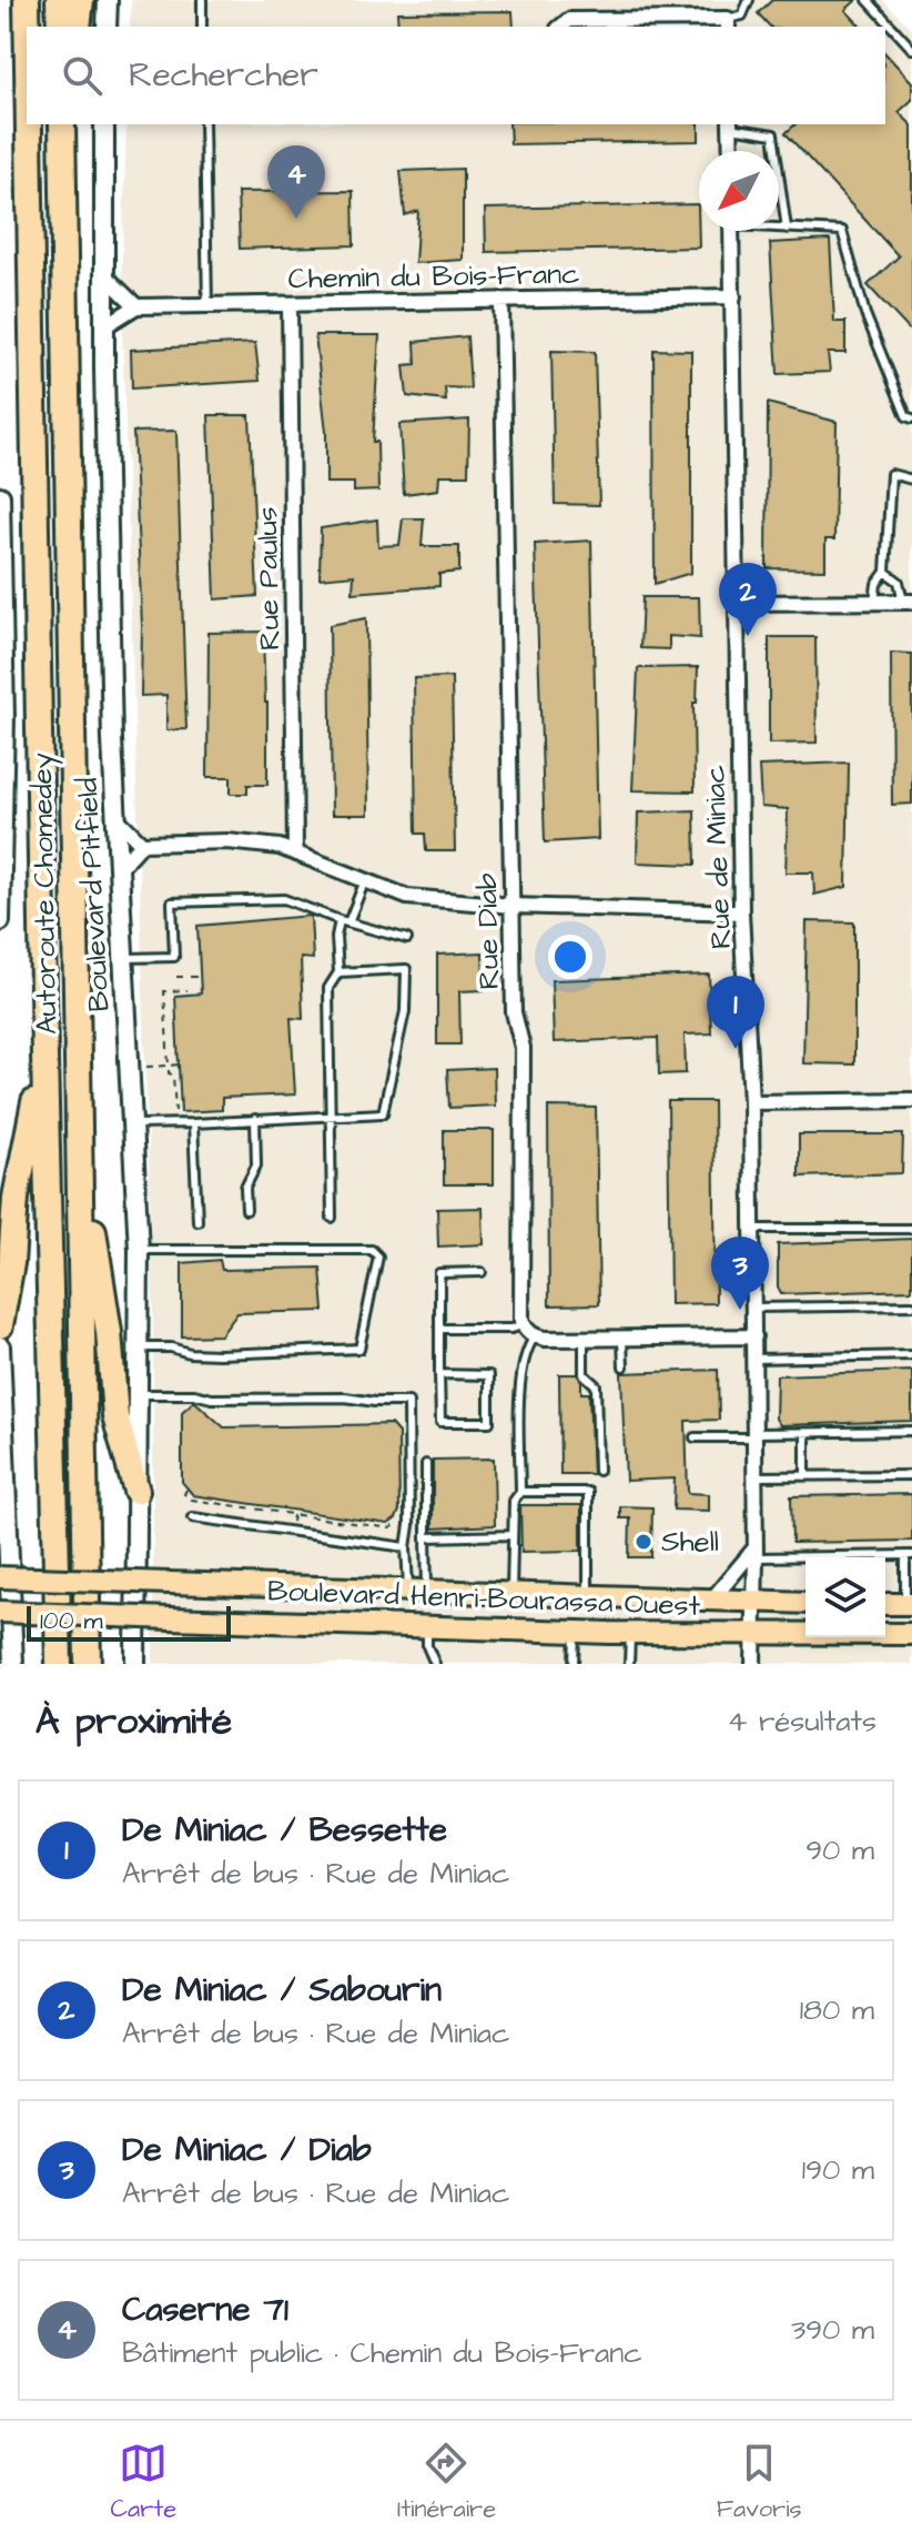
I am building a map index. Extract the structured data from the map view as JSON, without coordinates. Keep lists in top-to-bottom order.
{
  "streets": {
    "highway": ["Autoroute Chomedey"],
    "main road": ["Boulevard Pitfield", "Boulevard Henri-Bourassa Ouest"],
    "street": [
      "Chemin du Bois-Franc",
      "Rue Paulus",
      "Rue de Miniac",
      "Rue Diab"
    ]
  },
  "crossings": [
    ["Chemin du Bois-Franc", "Rue Paulus"],
    ["Chemin du Bois-Franc", "Rue de Miniac"],
    ["Chemin du Bois-Franc", "Rue Diab"],
    ["Rue de Miniac", "Boulevard Henri-Bourassa Ouest"]
  ],
  "places": ["Shell"],
  "scale_bar": "100 m",
  "north": "bottom left",
  "page": {
    "search": "Rechercher",
    "pins": [
      "4",
      "2",
      "1",
      "3"
    ],
    "scale": "100 m",
    "heading": ["À proximité", "4 résultats"],
    "list": [
      {
        "mark": "1",
        "name": "De Miniac / Bessette",
        "note": "Arrêt de bus · Rue de Miniac",
        "value": "90 m"
      },
      {
        "mark": "2",
        "name": "De Miniac / Sabourin",
        "note": "Arrêt de bus · Rue de Miniac",
        "value": "180 m"
      },
      {
        "mark": "3",
        "name": "De Miniac / Diab",
        "note": "Arrêt de bus · Rue de Miniac",
        "value": "190 m"
      },
      {
        "mark": "4",
        "name": "Caserne 71",
        "note": "Bâtiment public · Chemin du Bois-Franc",
        "value": "390 m"
      }
    ],
    "nav": ["Carte", "Itinéraire", "Favoris"]
  }
}
